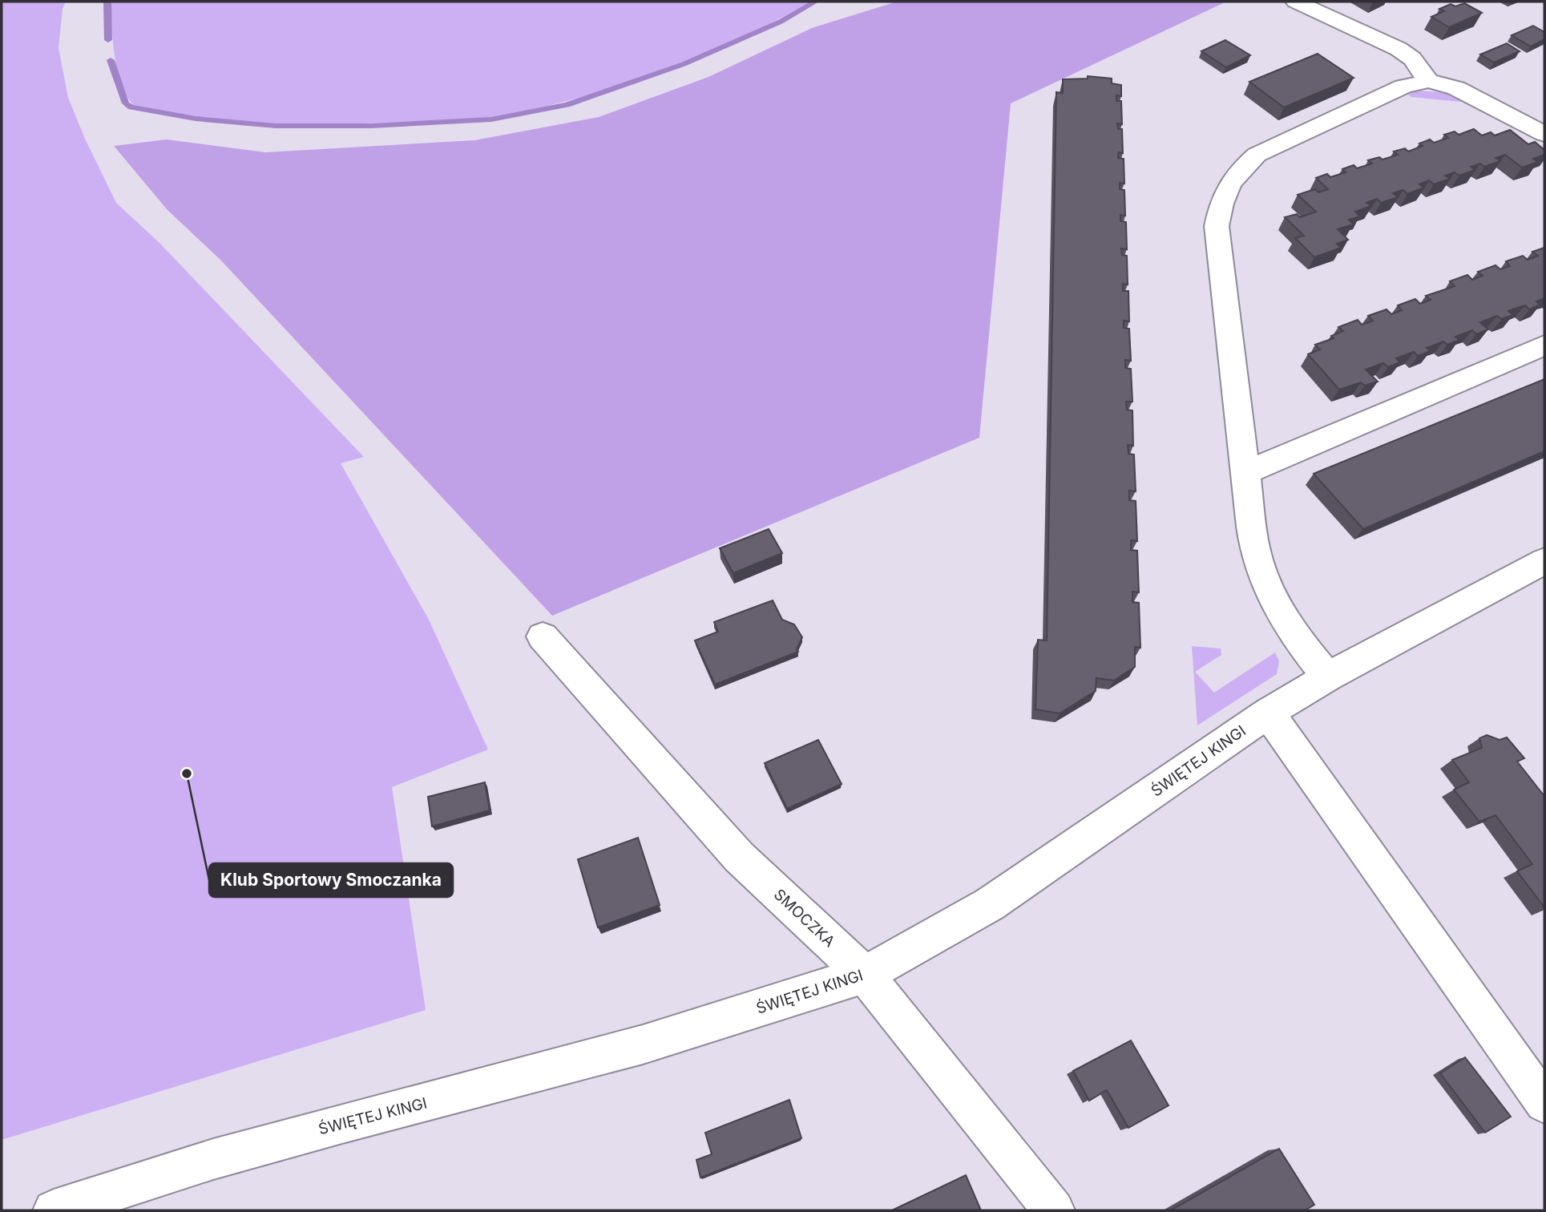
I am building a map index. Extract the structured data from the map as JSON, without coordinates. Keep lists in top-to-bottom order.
{
  "streets": {
    "street": ["ŚWIĘTEJ KINGI", "SMOCZKA"]
  },
  "crossings": [
    ["ŚWIĘTEJ KINGI", "SMOCZKA"]
  ],
  "places": ["Klub Sportowy Smoczanka"]
}
